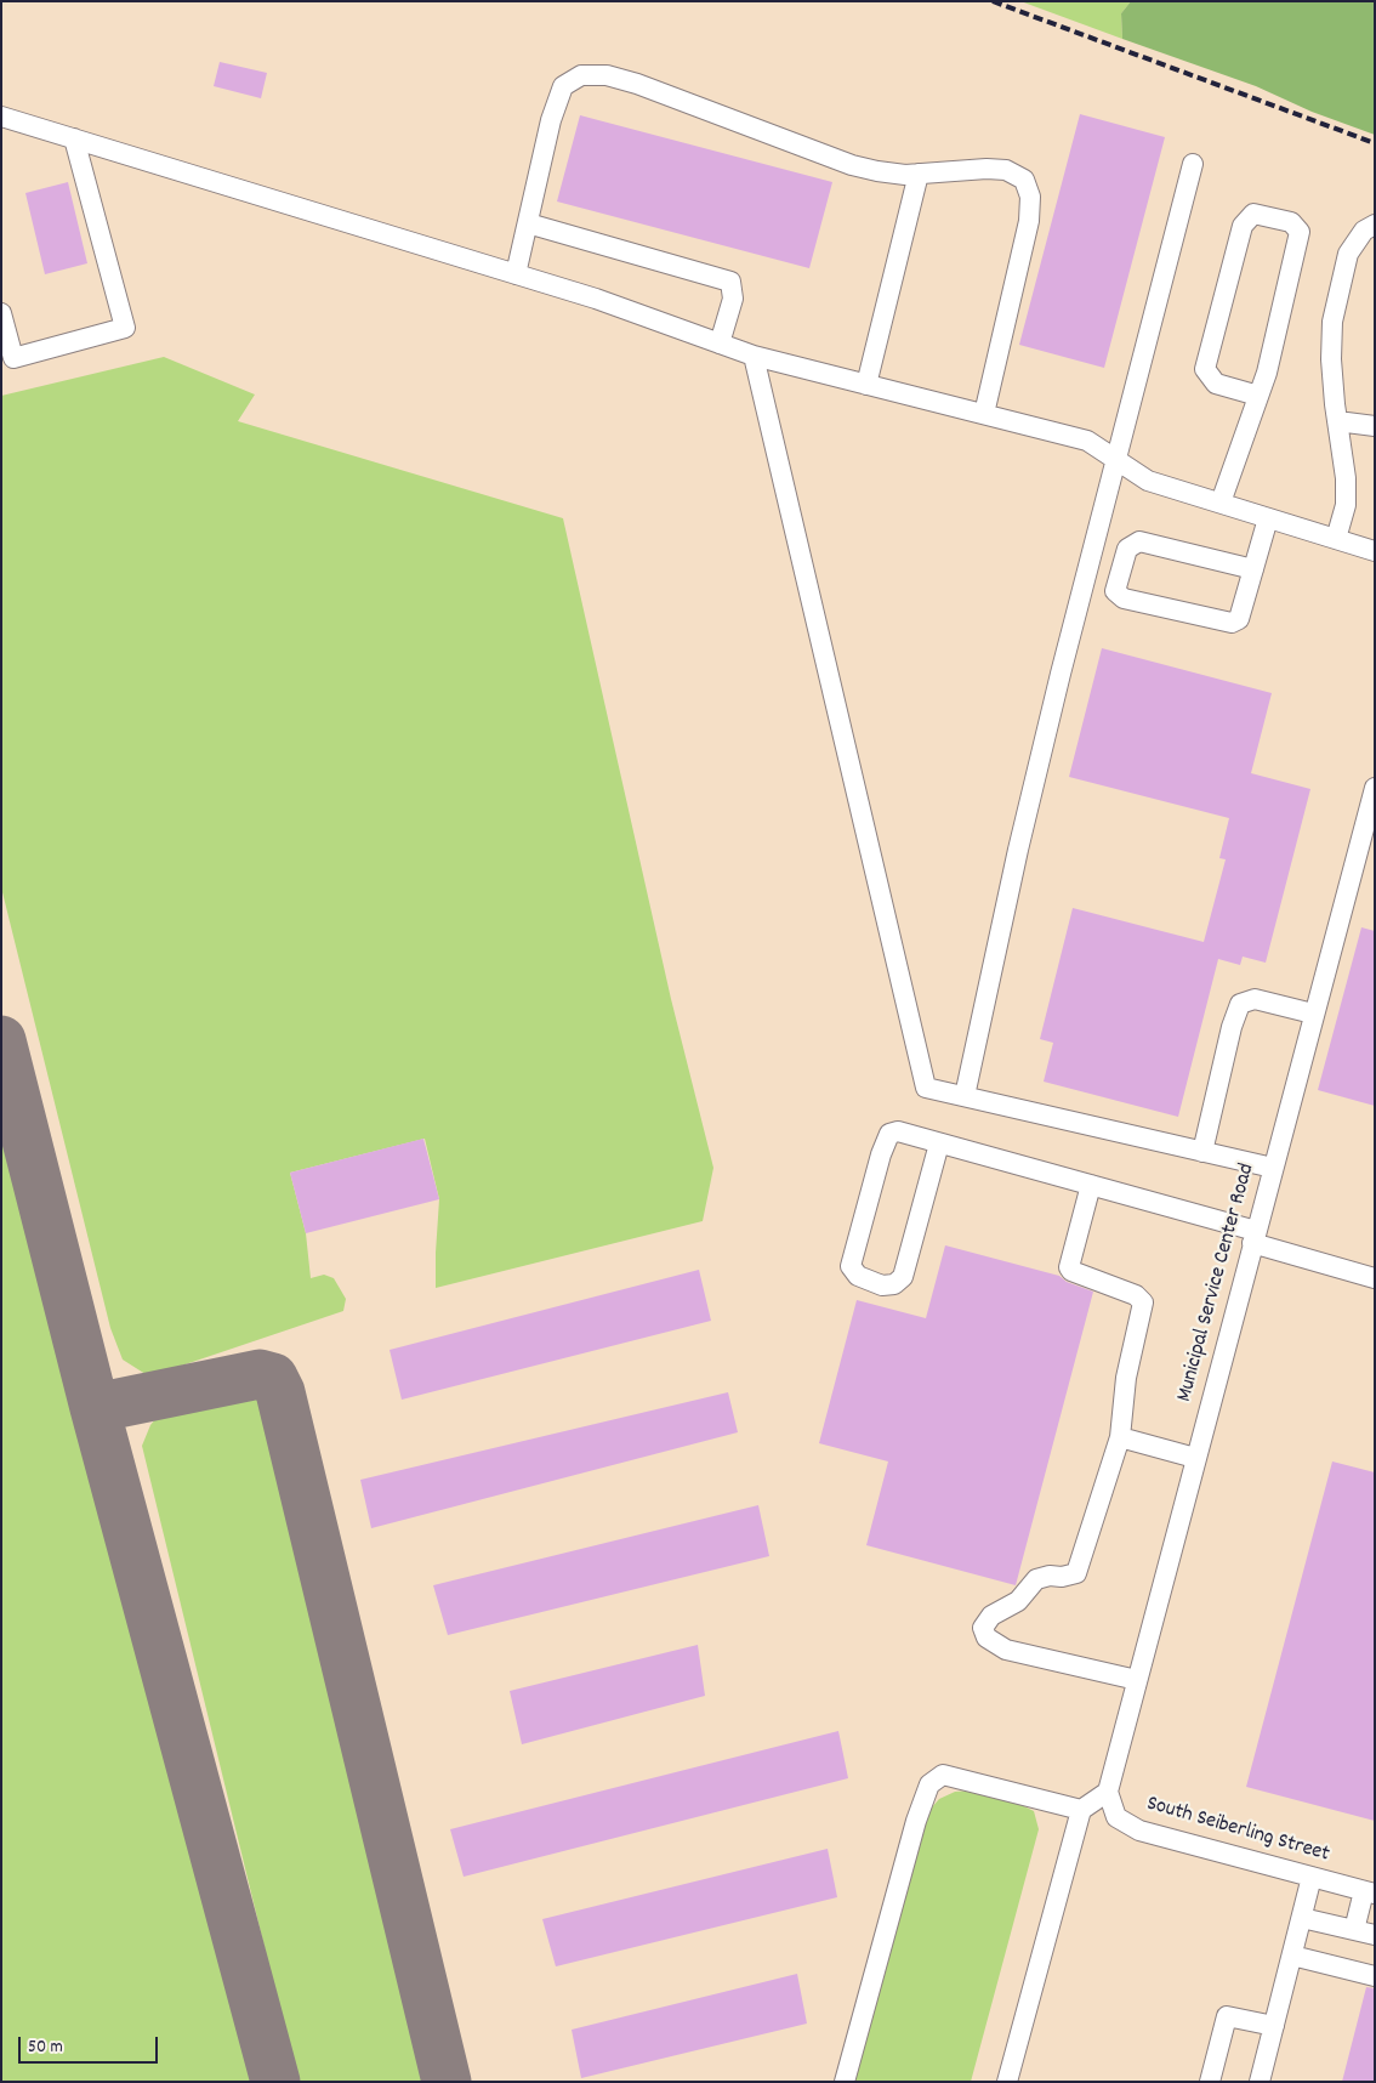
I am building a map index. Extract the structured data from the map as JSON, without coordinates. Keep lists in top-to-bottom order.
{
  "streets": {
    "street": ["Municipal Service Center Road", "South Seiberling Street"]
  },
  "crossings": [
    ["Municipal Service Center Road", "South Seiberling Street"]
  ],
  "scale_bar": "50 m"
}
